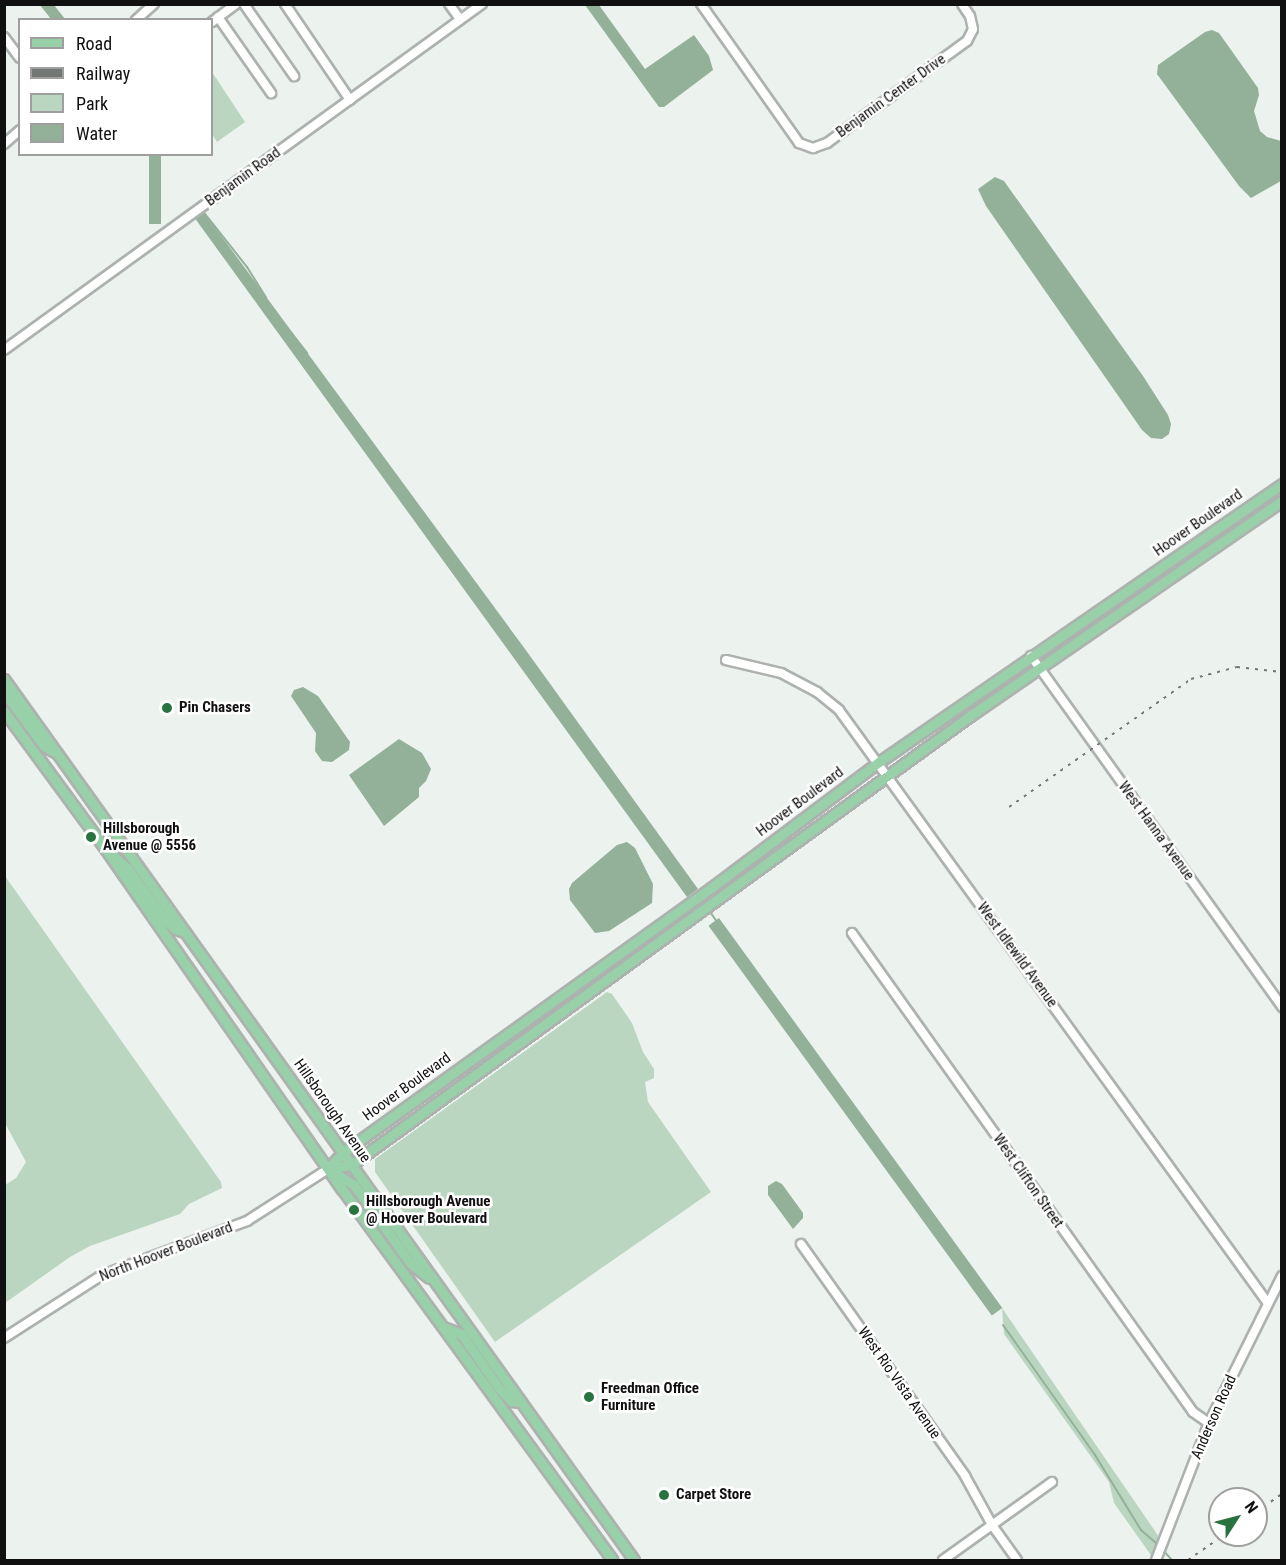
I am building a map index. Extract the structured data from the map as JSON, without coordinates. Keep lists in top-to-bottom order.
{
  "streets": {
    "main road": ["Hoover Boulevard", "Hillsborough Avenue"],
    "street": [
      "Benjamin Center Drive",
      "Benjamin Road",
      "West Hanna Avenue",
      "West Idlewild Avenue",
      "West Clifton Street",
      "North Hoover Boulevard",
      "West Rio Vista Avenue",
      "Anderson Road"
    ]
  },
  "crossings": [
    ["Hoover Boulevard", "West Hanna Avenue"],
    ["Hoover Boulevard", "West Idlewild Avenue"],
    ["Hoover Boulevard", "Hillsborough Avenue"],
    ["Hoover Boulevard", "North Hoover Boulevard"],
    ["West Idlewild Avenue", "Anderson Road"],
    ["West Clifton Street", "Anderson Road"]
  ],
  "places": [
    "Pin Chasers",
    "Hillsborough Avenue @ 5556",
    "Hillsborough Avenue @ Hoover Boulevard",
    "Freedman Office Furniture",
    "Carpet Store"
  ],
  "legend": [
    "Road",
    "Railway",
    "Park",
    "Water"
  ],
  "north": "top right"
}
